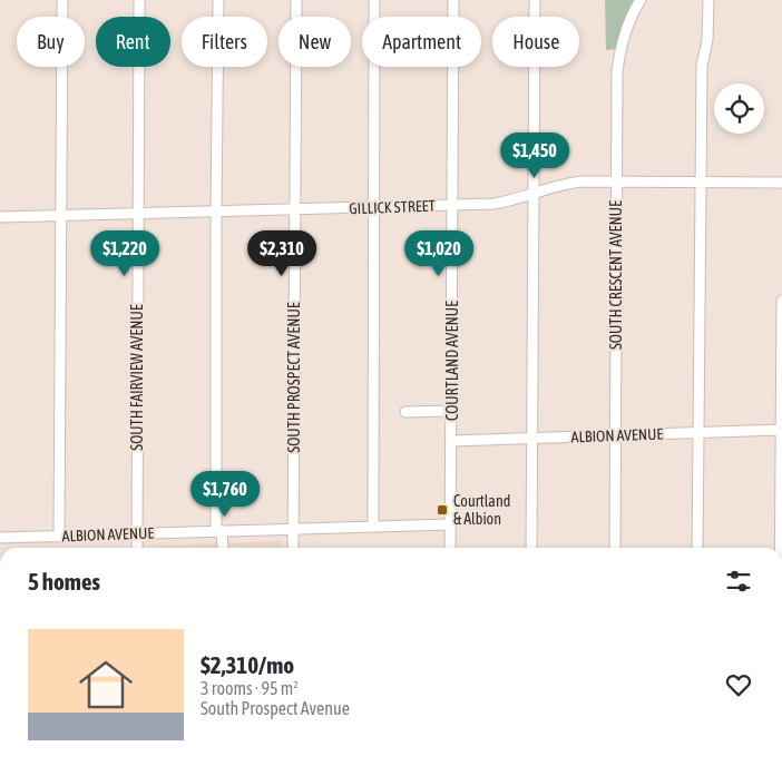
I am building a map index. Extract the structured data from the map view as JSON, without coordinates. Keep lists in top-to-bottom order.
{
  "streets": {
    "street": [
      "GILLICK STREET",
      "SOUTH CRESCENT AVENUE",
      "COURTLAND AVENUE",
      "SOUTH FAIRVIEW AVENUE",
      "SOUTH PROSPECT AVENUE",
      "ALBION AVENUE"
    ]
  },
  "crossings": [
    ["GILLICK STREET", "SOUTH CRESCENT AVENUE"],
    ["GILLICK STREET", "COURTLAND AVENUE"],
    ["GILLICK STREET", "SOUTH FAIRVIEW AVENUE"],
    ["GILLICK STREET", "SOUTH PROSPECT AVENUE"],
    ["SOUTH CRESCENT AVENUE", "ALBION AVENUE"],
    ["COURTLAND AVENUE", "ALBION AVENUE"],
    ["SOUTH FAIRVIEW AVENUE", "ALBION AVENUE"],
    ["SOUTH PROSPECT AVENUE", "ALBION AVENUE"]
  ],
  "places": {
    "transit": ["Courtland & Albion"]
  },
  "page": {
    "chip": [
      "Buy",
      "Rent",
      "Filters",
      "New",
      "Apartment",
      "House"
    ],
    "price": [
      "$1,450",
      "$1,220",
      "$2,310",
      "$1,020",
      "$1,760"
    ],
    "heading": "5 homes",
    "list": [
      {
        "name": "$2,310/mo",
        "note": "3 rooms · 95 m² · South Prospect Avenue"
      }
    ]
  }
}
